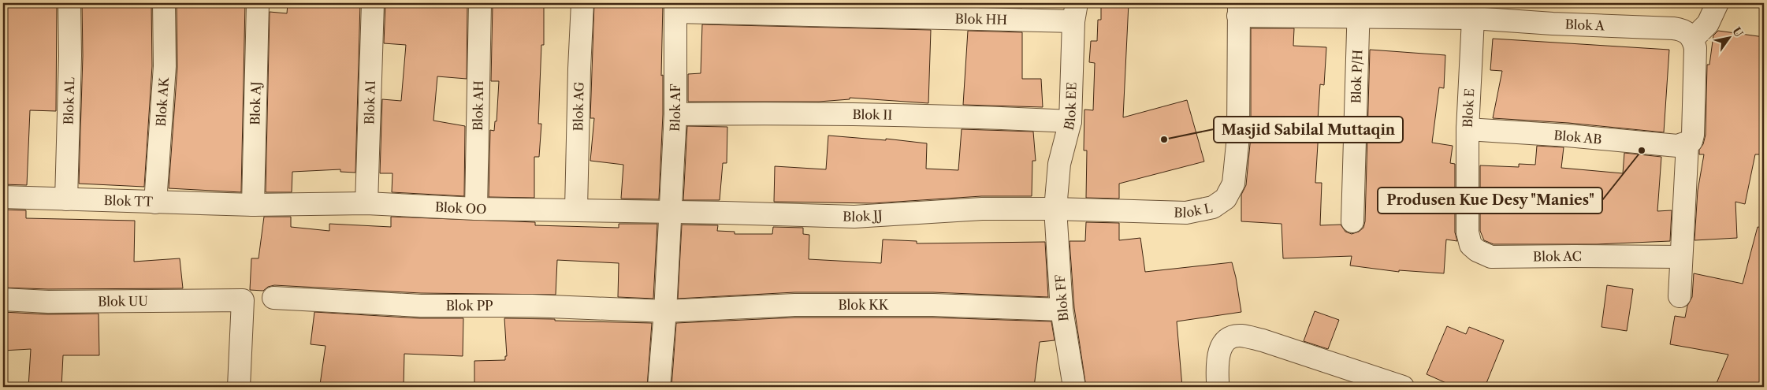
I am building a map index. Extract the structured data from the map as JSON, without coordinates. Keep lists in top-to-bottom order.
{
  "streets": {
    "street": [
      "Blok HH",
      "Blok A",
      "Blok P/H",
      "Blok AL",
      "Blok AK",
      "Blok AI",
      "Blok AJ",
      "Blok AH",
      "Blok AG",
      "Blok EE",
      "Blok AF",
      "Blok E",
      "Blok II",
      "Blok AB",
      "Blok TT",
      "Blok OO",
      "Blok L",
      "Blok JJ",
      "Blok AC",
      "Blok FF",
      "Blok UU",
      "Blok KK",
      "Blok PP"
    ]
  },
  "crossings": [
    ["Blok HH", "Blok EE"],
    ["Blok HH", "Blok AF"],
    ["Blok A", "Blok P/H"],
    ["Blok A", "Blok E"],
    ["Blok A", "Blok L"],
    ["Blok AL", "Blok TT"],
    ["Blok AK", "Blok TT"],
    ["Blok AI", "Blok OO"],
    ["Blok AJ", "Blok TT"],
    ["Blok AJ", "Blok OO"],
    ["Blok AH", "Blok OO"],
    ["Blok AG", "Blok OO"],
    ["Blok EE", "Blok II"],
    ["Blok EE", "Blok L"],
    ["Blok EE", "Blok JJ"],
    ["Blok EE", "Blok FF"],
    ["Blok AF", "Blok II"],
    ["Blok AF", "Blok OO"],
    ["Blok AF", "Blok JJ"],
    ["Blok AF", "Blok KK"],
    ["Blok AF", "Blok PP"],
    ["Blok E", "Blok AB"],
    ["Blok E", "Blok AC"],
    ["Blok TT", "Blok OO"],
    ["Blok OO", "Blok JJ"],
    ["Blok L", "Blok JJ"],
    ["Blok L", "Blok FF"],
    ["Blok JJ", "Blok FF"],
    ["Blok FF", "Blok KK"],
    ["Blok KK", "Blok PP"]
  ],
  "places": ["Masjid Sabilal Muttaqin", "Produsen Kue Desy \"Manies\""],
  "north": "top right"
}
